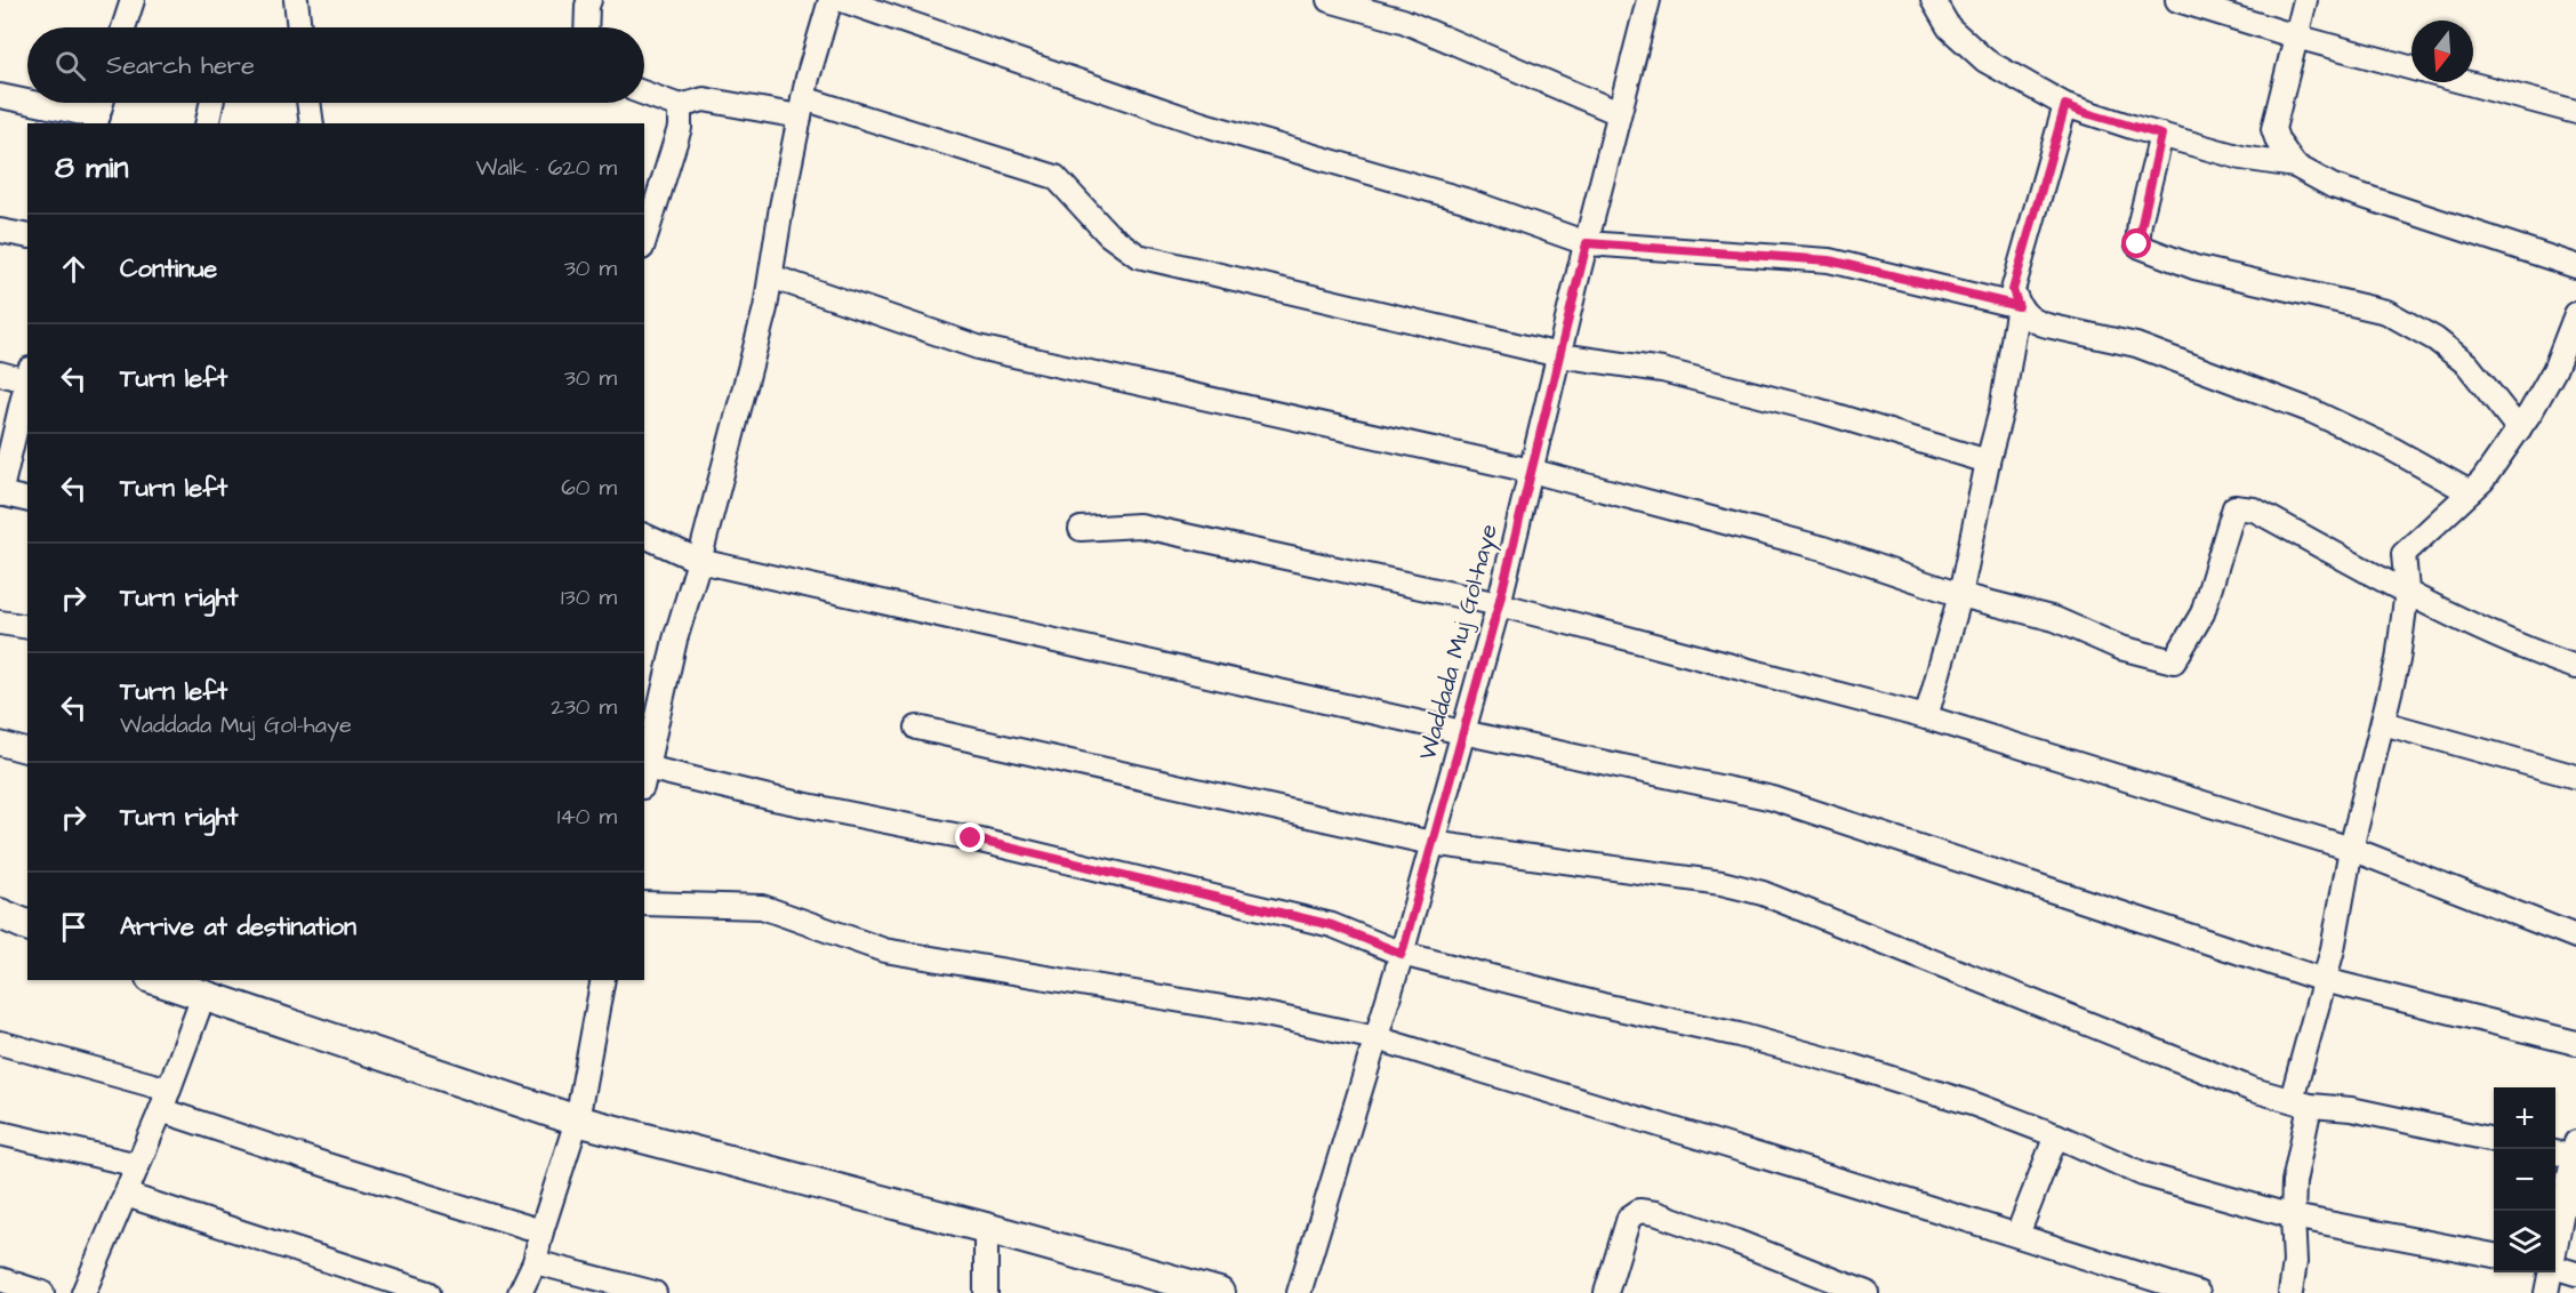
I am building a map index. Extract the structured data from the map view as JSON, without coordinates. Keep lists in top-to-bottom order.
{
  "streets": {
    "street": ["Waddada Muj Gol-haye"]
  },
  "north": "bottom",
  "page": {
    "search": "Search here",
    "heading": ["8 min", "Walk · 620 m"],
    "list": [
      ["Continue", "30 m"],
      ["Turn left", "30 m"],
      ["Turn left", "60 m"],
      ["Turn right", "130 m"],
      ["Turn left", "Waddada Muj Gol-haye", "230 m"],
      ["Turn right", "140 m"],
      "Arrive at destination"
    ],
    "map_buttons": ["+", "−"]
  }
}
